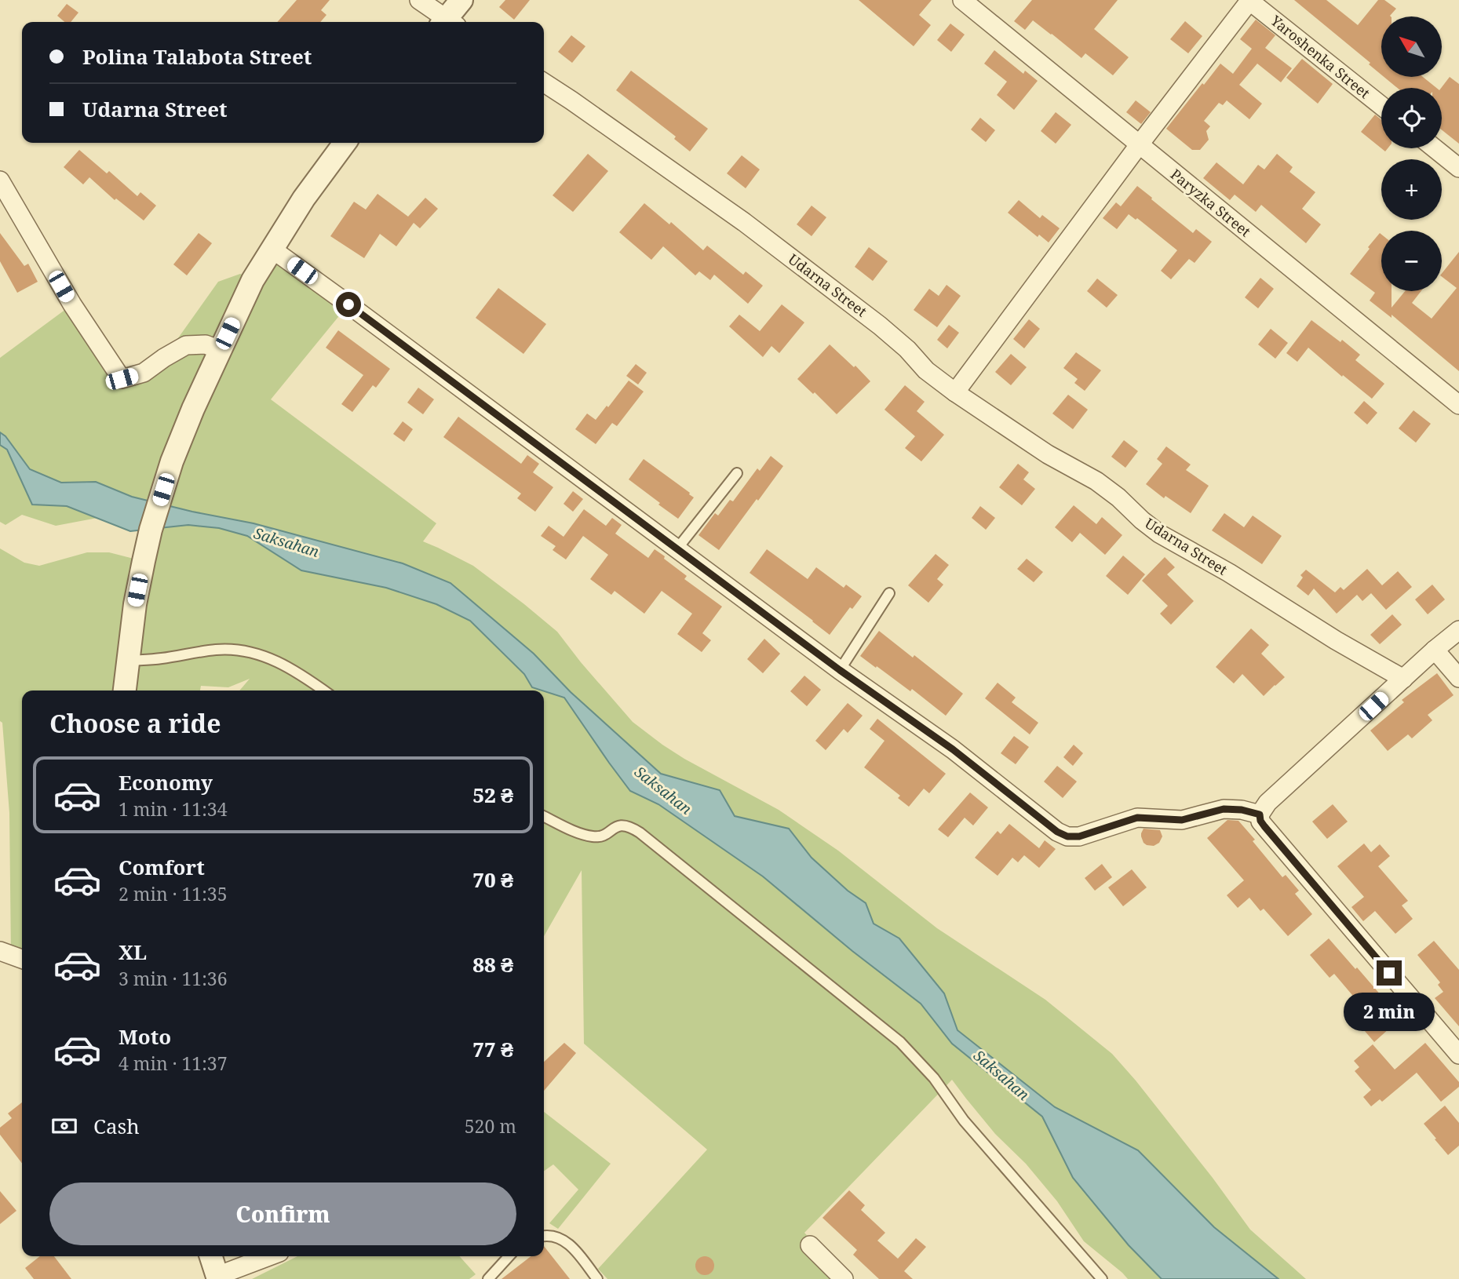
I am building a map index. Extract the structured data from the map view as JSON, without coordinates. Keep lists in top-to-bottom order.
{
  "streets": {
    "street": ["Yaroshenka Street", "Paryzka Street", "Udarna Street"]
  },
  "water": ["Saksahan"],
  "north": "top left",
  "page": {
    "map_buttons": ["+", "−"],
    "banner": ["Polina Talabota Street", "Udarna Street"],
    "heading": "Choose a ride",
    "list": [
      {
        "name": "Economy",
        "note": "1 min · 11:34",
        "value": "52 ₴"
      },
      {
        "name": "Comfort",
        "note": "2 min · 11:35",
        "value": "70 ₴"
      },
      {
        "name": "XL",
        "note": "3 min · 11:36",
        "value": "88 ₴"
      },
      {
        "name": "Moto",
        "note": "4 min · 11:37",
        "value": "77 ₴"
      }
    ],
    "bubble": "2 min",
    "pay": ["Cash", "520 m"],
    "buttons": "Confirm"
  }
}
